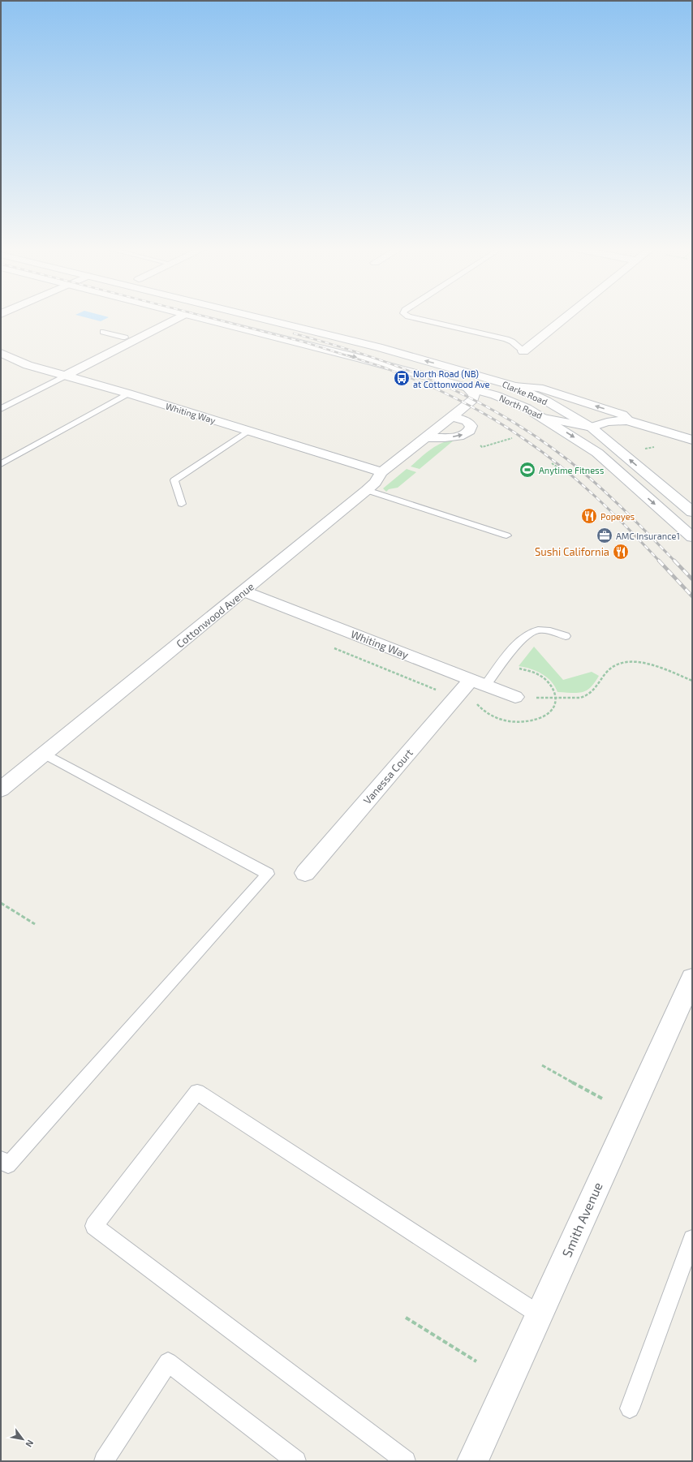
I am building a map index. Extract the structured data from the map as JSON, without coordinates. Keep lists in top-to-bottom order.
{
  "streets": {
    "street": [
      "Clarke Road",
      "North Road",
      "Whiting Way",
      "Cottonwood Avenue",
      "Vanessa Court",
      "Smith Avenue"
    ]
  },
  "crossings": [
    ["Clarke Road", "North Road"],
    ["North Road", "Cottonwood Avenue"],
    ["Whiting Way", "Cottonwood Avenue"],
    ["Whiting Way", "Vanessa Court"]
  ],
  "places": {
    "bus stop": ["North Road (NB) at Cottonwood Ave"],
    "sports": ["Anytime Fitness"],
    "restaurant": ["Popeyes", "Sushi California"],
    "office": ["AMC Insurance1"]
  },
  "north": "bottom right"
}
